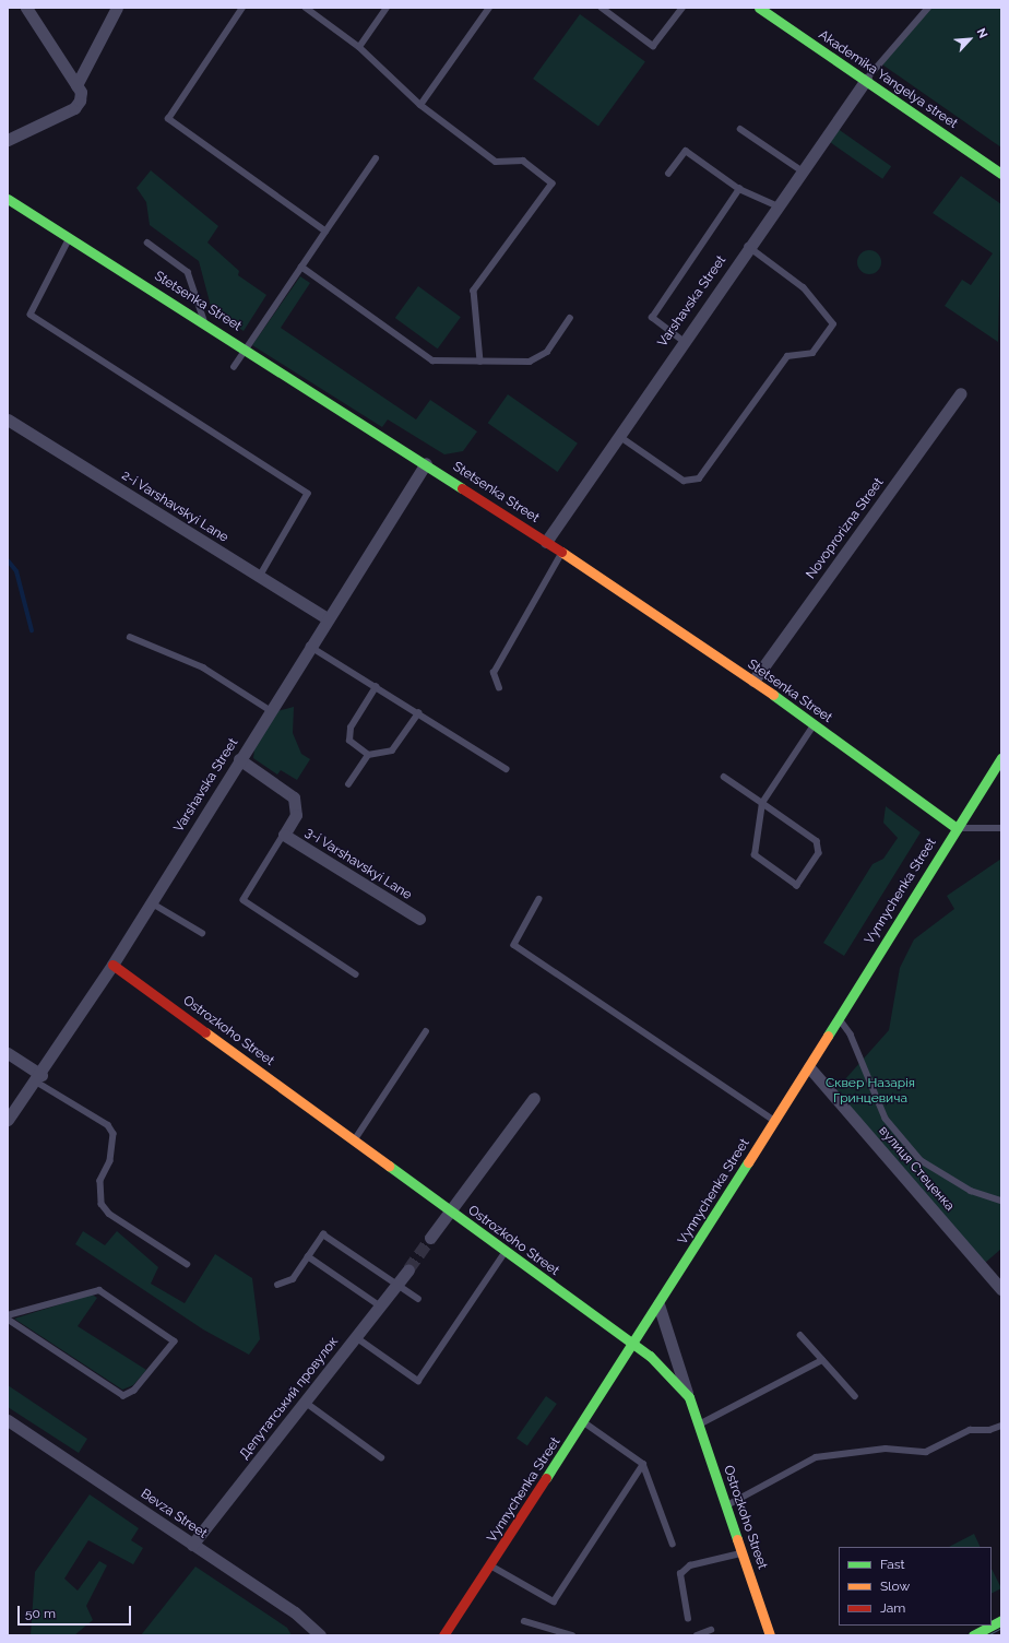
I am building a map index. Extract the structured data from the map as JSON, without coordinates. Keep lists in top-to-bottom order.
{
  "streets": {
    "street": [
      "Akademika Yangelya street",
      "Stetsenka Street",
      "Varshavska Street",
      "2-i Varshavskyi Lane",
      "Novoprorizna Street",
      "3-i Varshavskyi Lane",
      "Vynnychenka Street",
      "Ostrozkoho Street",
      "вулиця Стеценка",
      "Депутатський провулок",
      "Bevza Street"
    ]
  },
  "crossings": [
    ["Akademika Yangelya street", "Varshavska Street"],
    ["Stetsenka Street", "Varshavska Street"],
    ["Stetsenka Street", "Novoprorizna Street"],
    ["Stetsenka Street", "Vynnychenka Street"],
    ["Varshavska Street", "2-i Varshavskyi Lane"],
    ["Varshavska Street", "3-i Varshavskyi Lane"],
    ["Varshavska Street", "Ostrozkoho Street"],
    ["Vynnychenka Street", "Ostrozkoho Street"],
    ["Vynnychenka Street", "вулиця Стеценка"],
    ["Депутатський провулок", "Bevza Street"]
  ],
  "parks": ["Сквер Назарія Гринцевича"],
  "legend": ["Fast", "Slow", "Jam"],
  "scale_bar": "50 m",
  "north": "top right"
}
